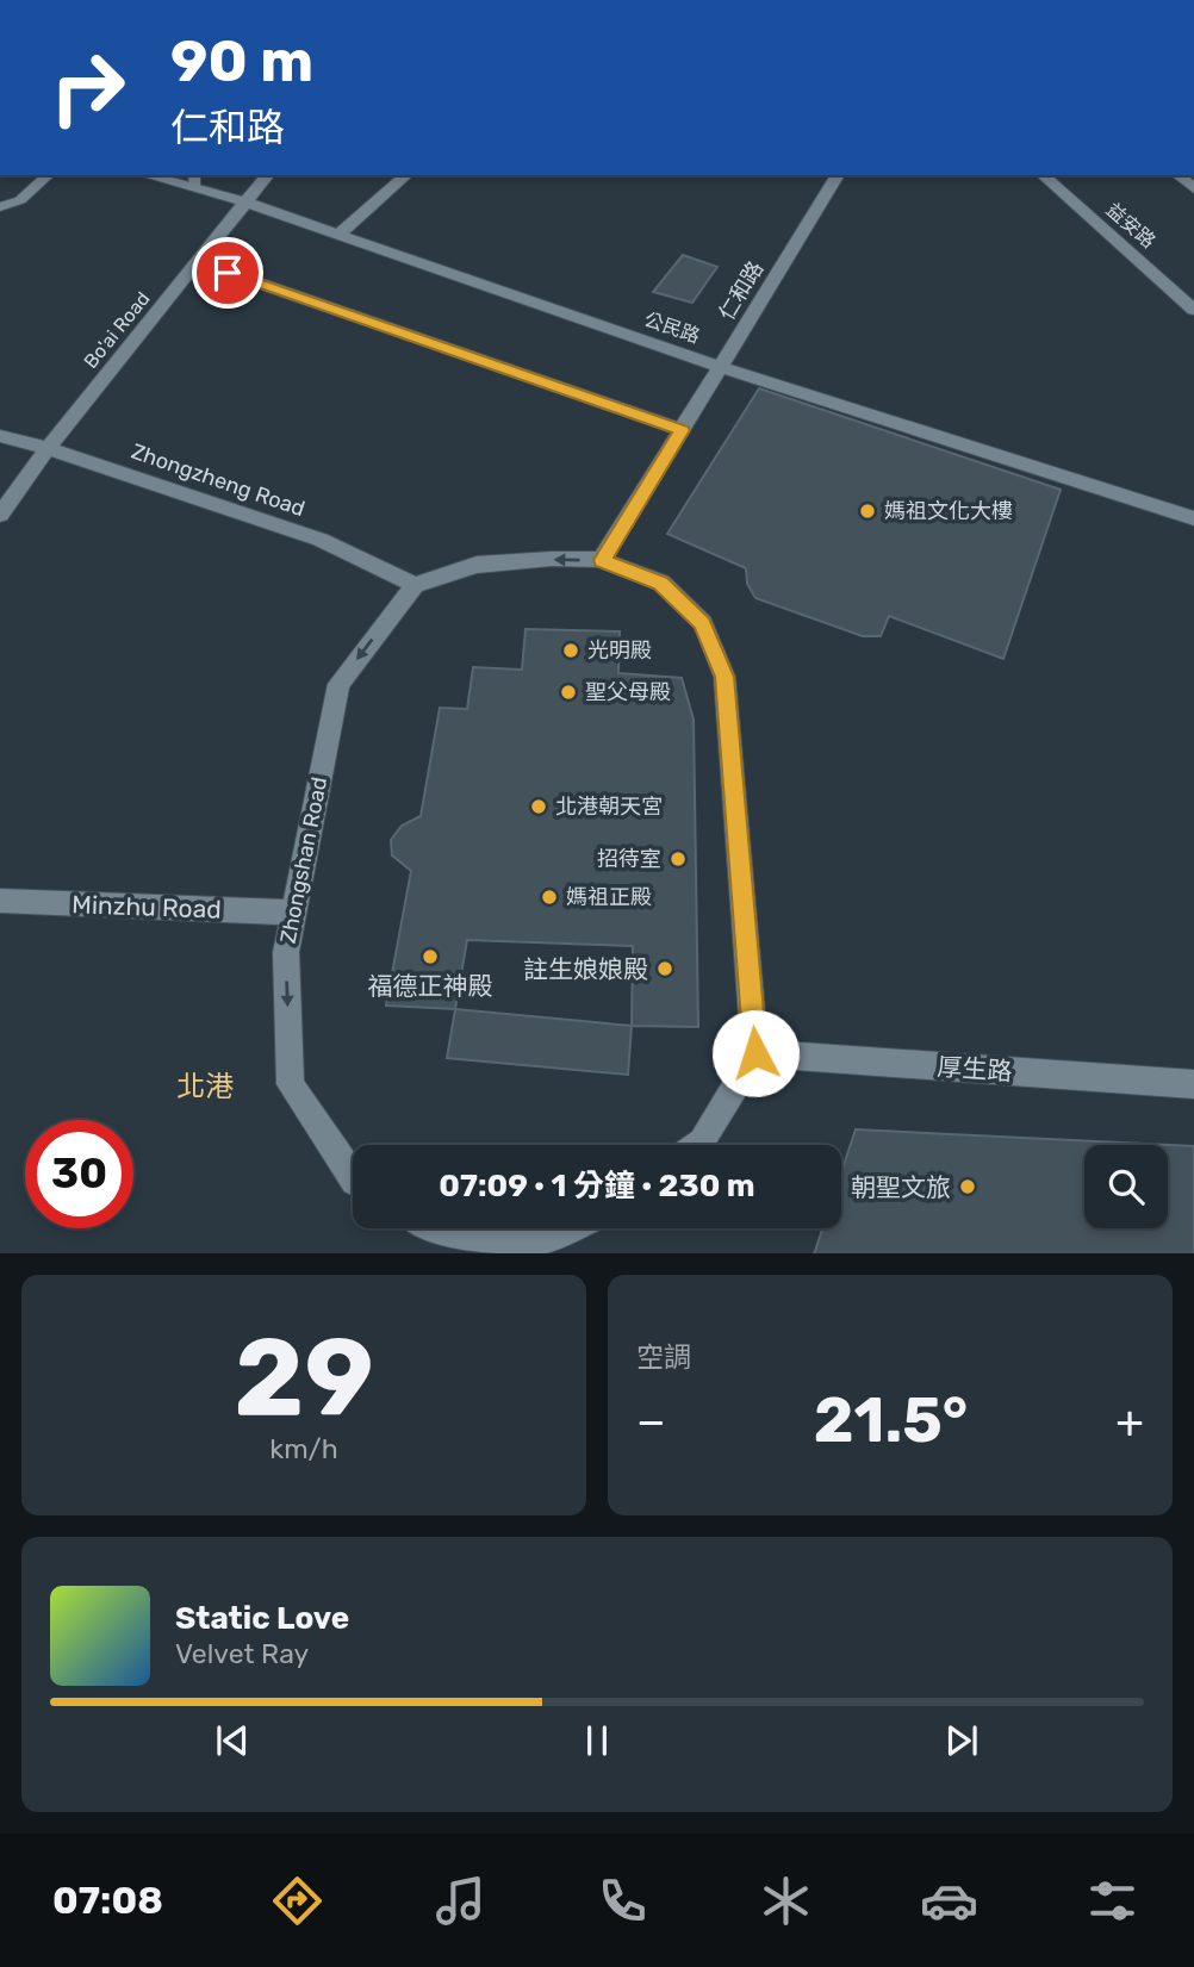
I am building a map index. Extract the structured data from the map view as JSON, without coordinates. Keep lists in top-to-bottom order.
{
  "streets": {
    "street": [
      "益安路",
      "仁和路",
      "公民路",
      "Bo'ai Road",
      "Zhongzheng Road",
      "Zhongshan Road",
      "Minzhu Road",
      "厚生路"
    ]
  },
  "crossings": [
    ["仁和路", "公民路"],
    ["公民路", "Bo'ai Road"],
    ["Bo'ai Road", "Zhongzheng Road"],
    ["Zhongzheng Road", "Zhongshan Road"],
    ["Zhongshan Road", "Minzhu Road"]
  ],
  "one_way": ["Zhongshan Road"],
  "districts": ["北港"],
  "places": [
    "媽祖文化大樓",
    "光明殿",
    "聖父母殿",
    "北港朝天宮",
    "招待室",
    "媽祖正殿",
    "福德正神殿",
    "註生娘娘殿",
    "朝聖文旅"
  ],
  "page": {
    "turn": ["90 m", "仁和路"],
    "limit": "30",
    "trip": "07:09 · 1 分鐘 · 230 m",
    "tile": [
      ["29", "km/h"],
      "空調"
    ],
    "heat": ["−", "21.5°", "+"],
    "song": ["Static Love", "Velvet Ray"],
    "tabs": "07:08"
  }
}
